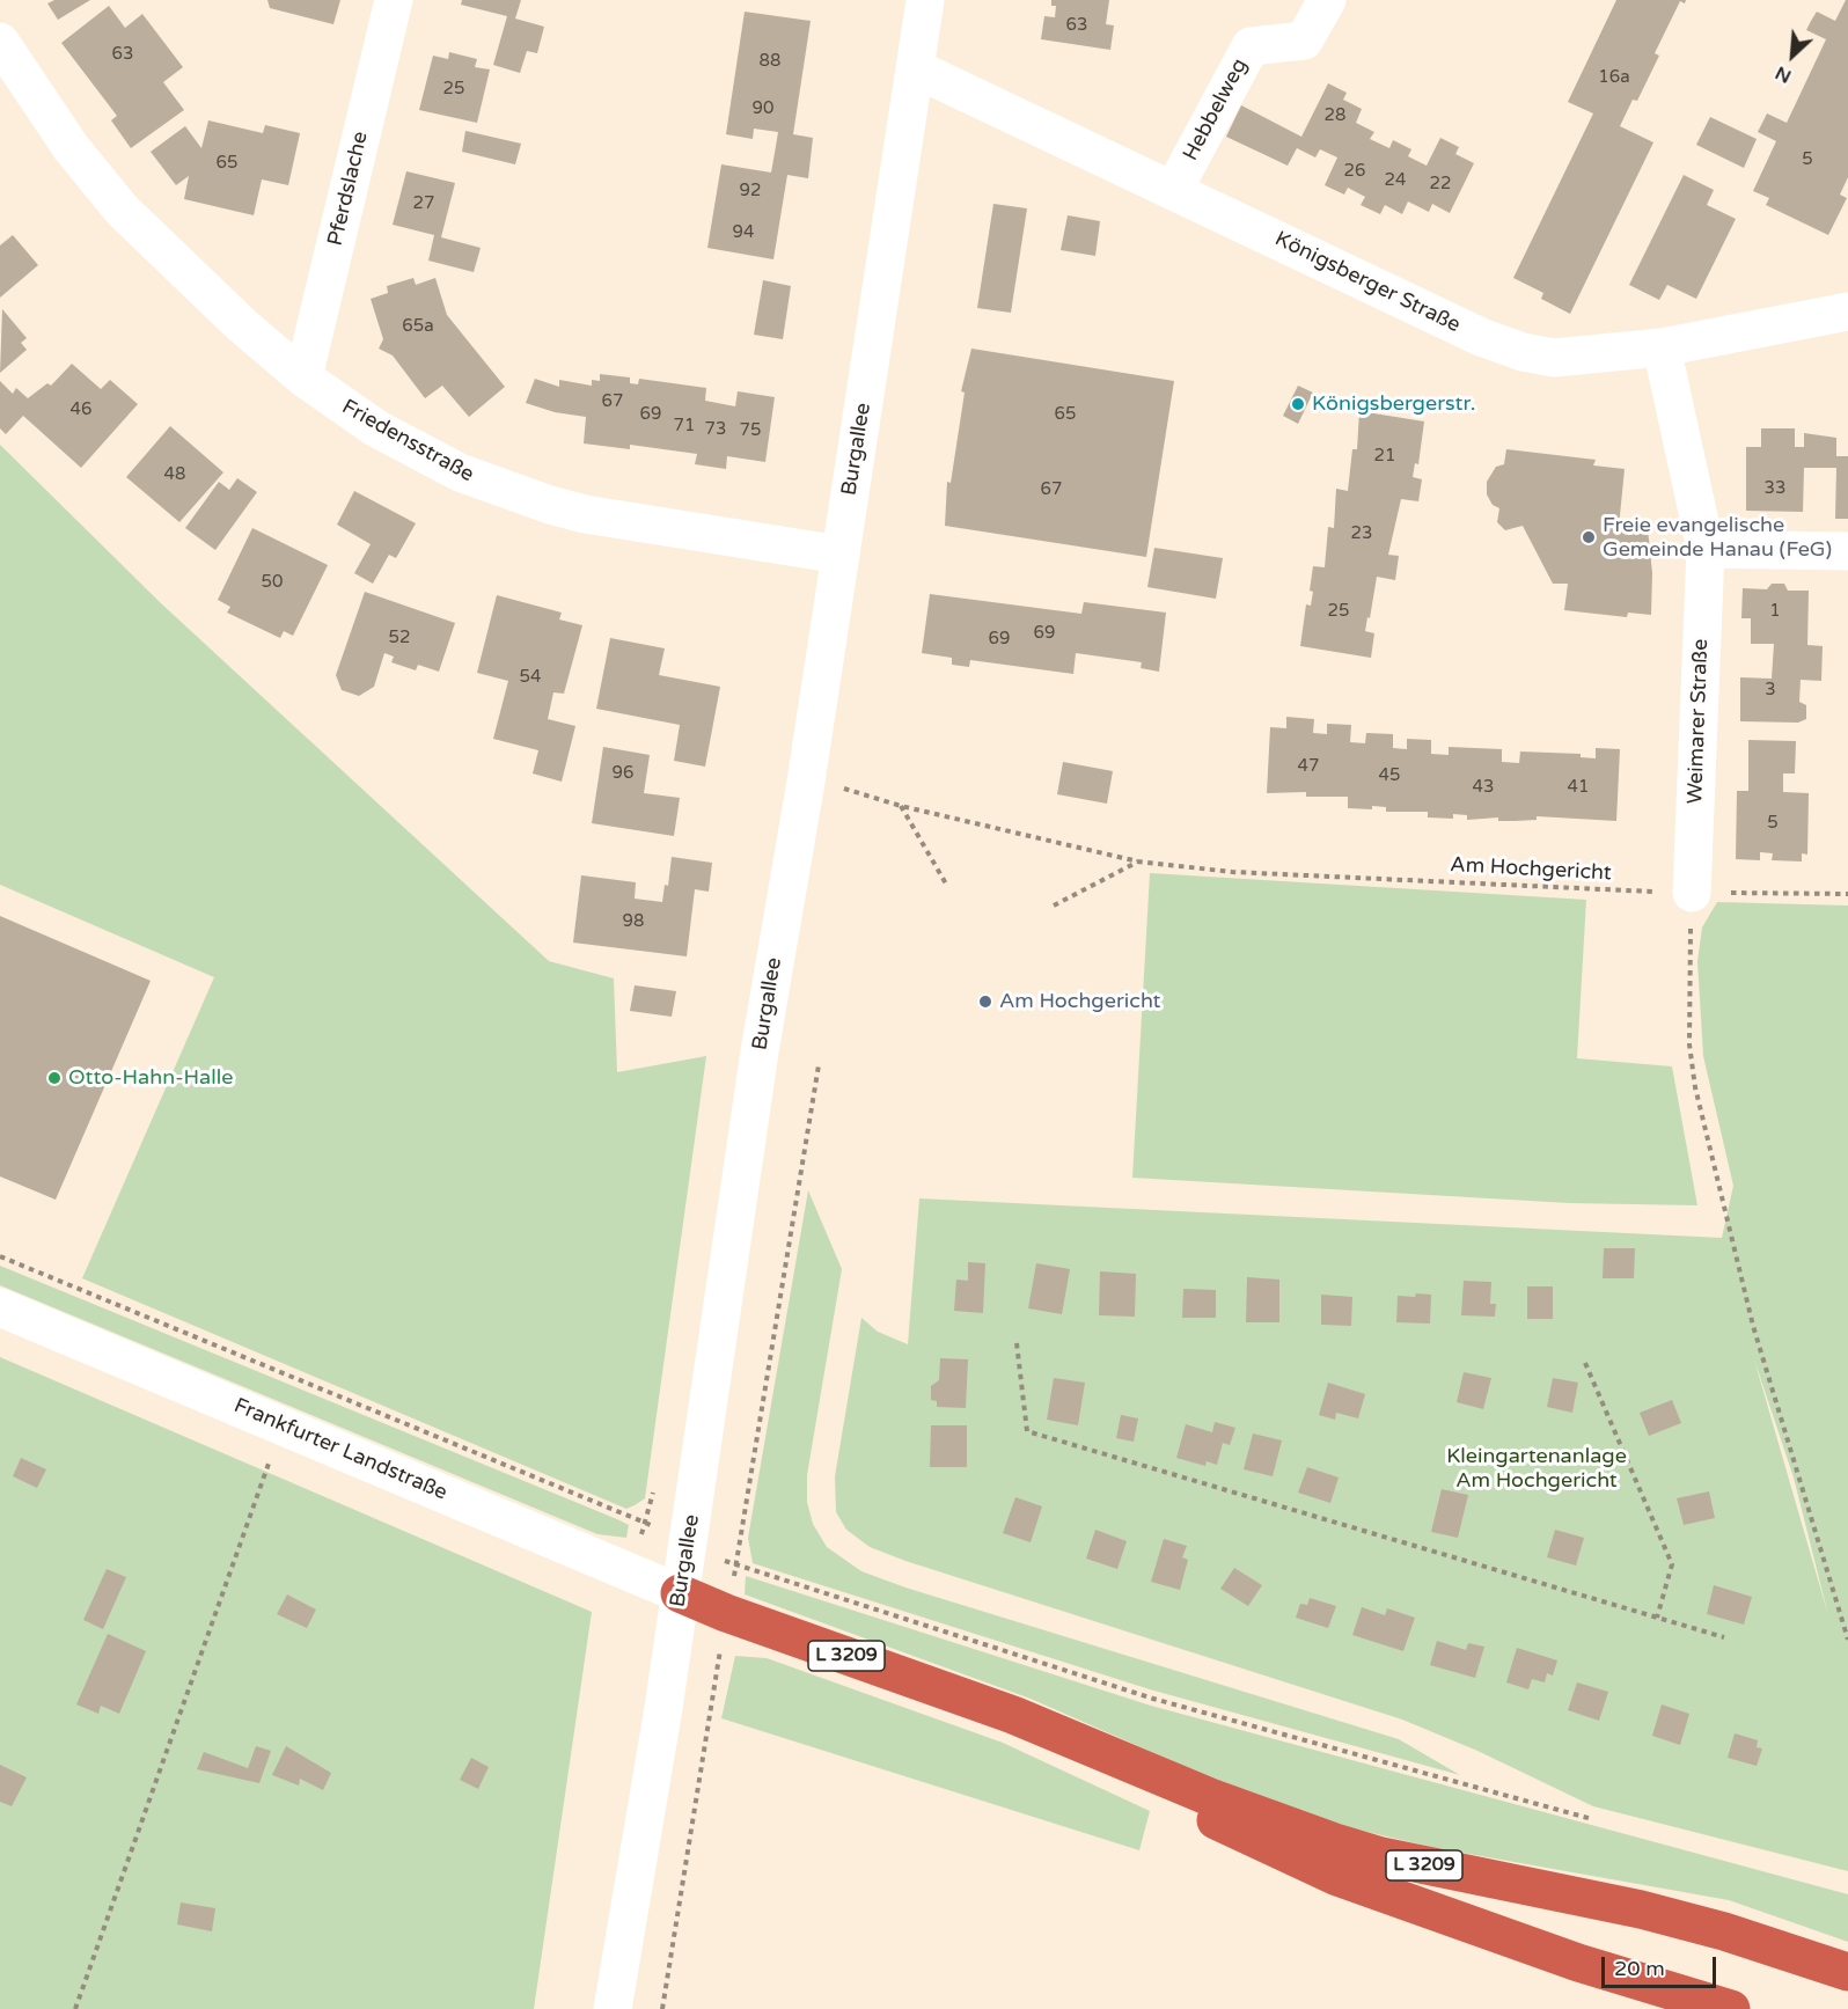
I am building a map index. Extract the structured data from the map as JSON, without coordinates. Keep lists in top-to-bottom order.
{
  "streets": {
    "highway": ["L 3209"],
    "street": [
      "Hebbelweg",
      "Pferdslache",
      "Königsberger Straße",
      "Friedensstraße",
      "Burgallee",
      "Weimarer Straße",
      "Frankfurter Landstraße"
    ],
    "path": ["Am Hochgericht"]
  },
  "crossings": [
    ["Hebbelweg", "Königsberger Straße"],
    ["Pferdslache", "Friedensstraße"],
    ["Königsberger Straße", "Burgallee"],
    ["Königsberger Straße", "Weimarer Straße"],
    ["Friedensstraße", "Burgallee"],
    ["Burgallee", "Am Hochgericht"],
    ["Burgallee", "Frankfurter Landstraße"],
    ["Burgallee", "L 3209"],
    ["Weimarer Straße", "Am Hochgericht"],
    ["Frankfurter Landstraße", "L 3209"]
  ],
  "parks": ["Kleingartenanlage Am Hochgericht"],
  "places": [
    "Königsbergerstr.",
    "Freie evangelische Gemeinde Hanau (FeG)",
    "Am Hochgericht",
    "Otto-Hahn-Halle"
  ],
  "house_numbers": [
    "63",
    "63",
    "88",
    "16a",
    "25",
    "90",
    "28",
    "5",
    "65",
    "26",
    "24",
    "22",
    "92",
    "27",
    "94",
    "65a",
    "67",
    "46",
    "69",
    "65",
    "71",
    "73",
    "75",
    "21",
    "48",
    "33",
    "67",
    "23",
    "50",
    "25",
    "1",
    "69",
    "52",
    "69",
    "54",
    "3",
    "47",
    "96",
    "45",
    "43",
    "41",
    "5",
    "98"
  ],
  "scale_bar": "20 m",
  "north": "bottom left"
}
